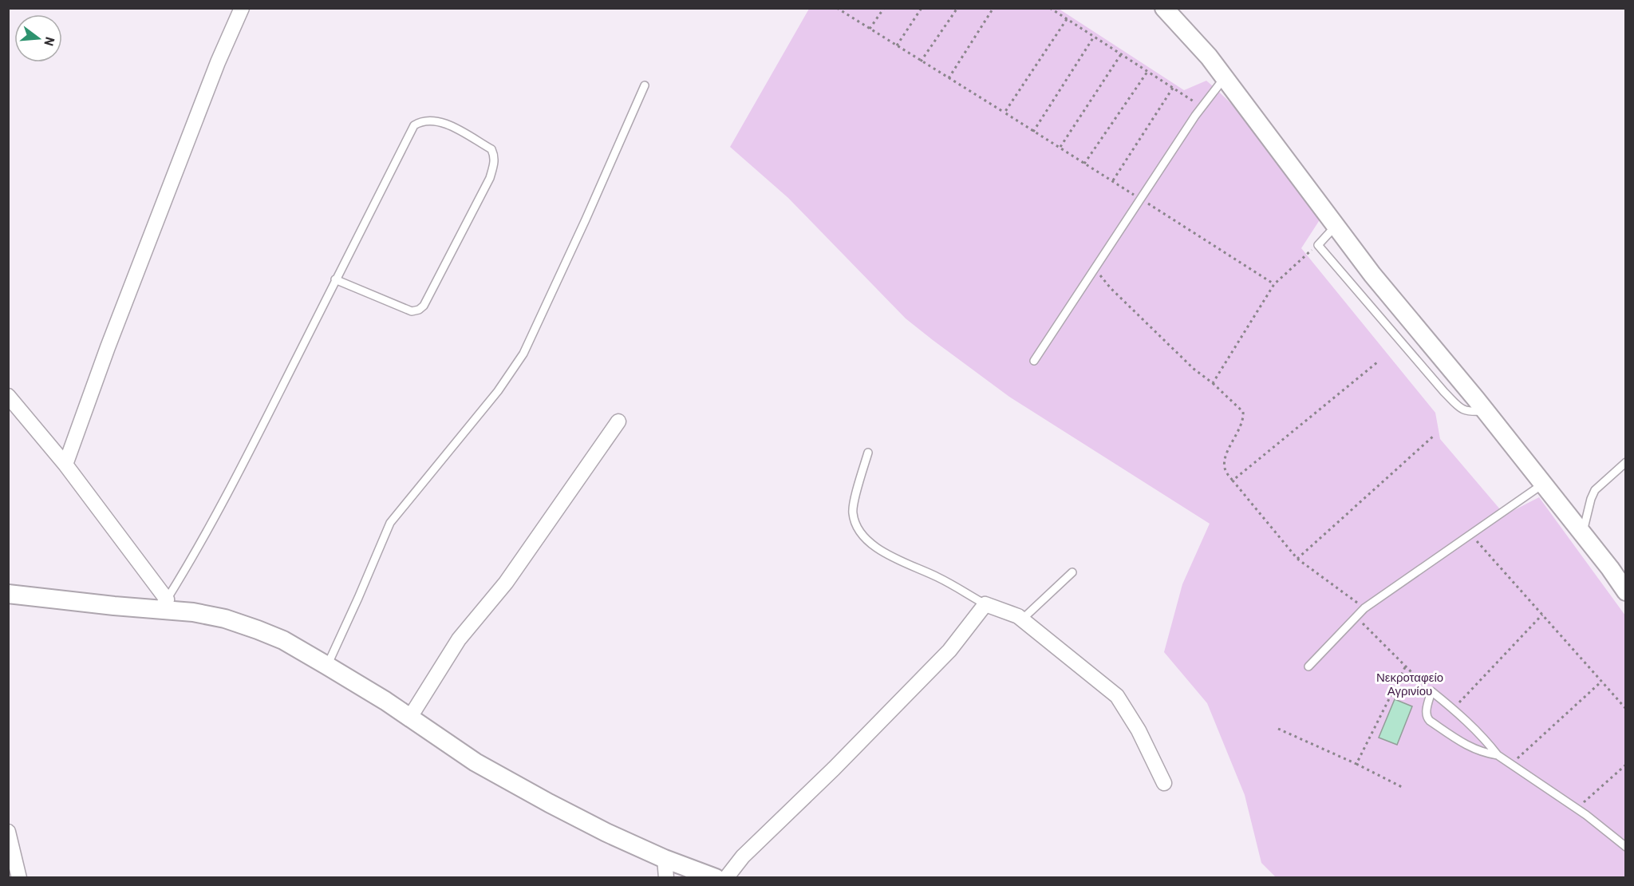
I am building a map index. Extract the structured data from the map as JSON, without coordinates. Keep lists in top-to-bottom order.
{
  "parks": ["Νεκροταφείο Αγρινίου"],
  "north": "right"
}
